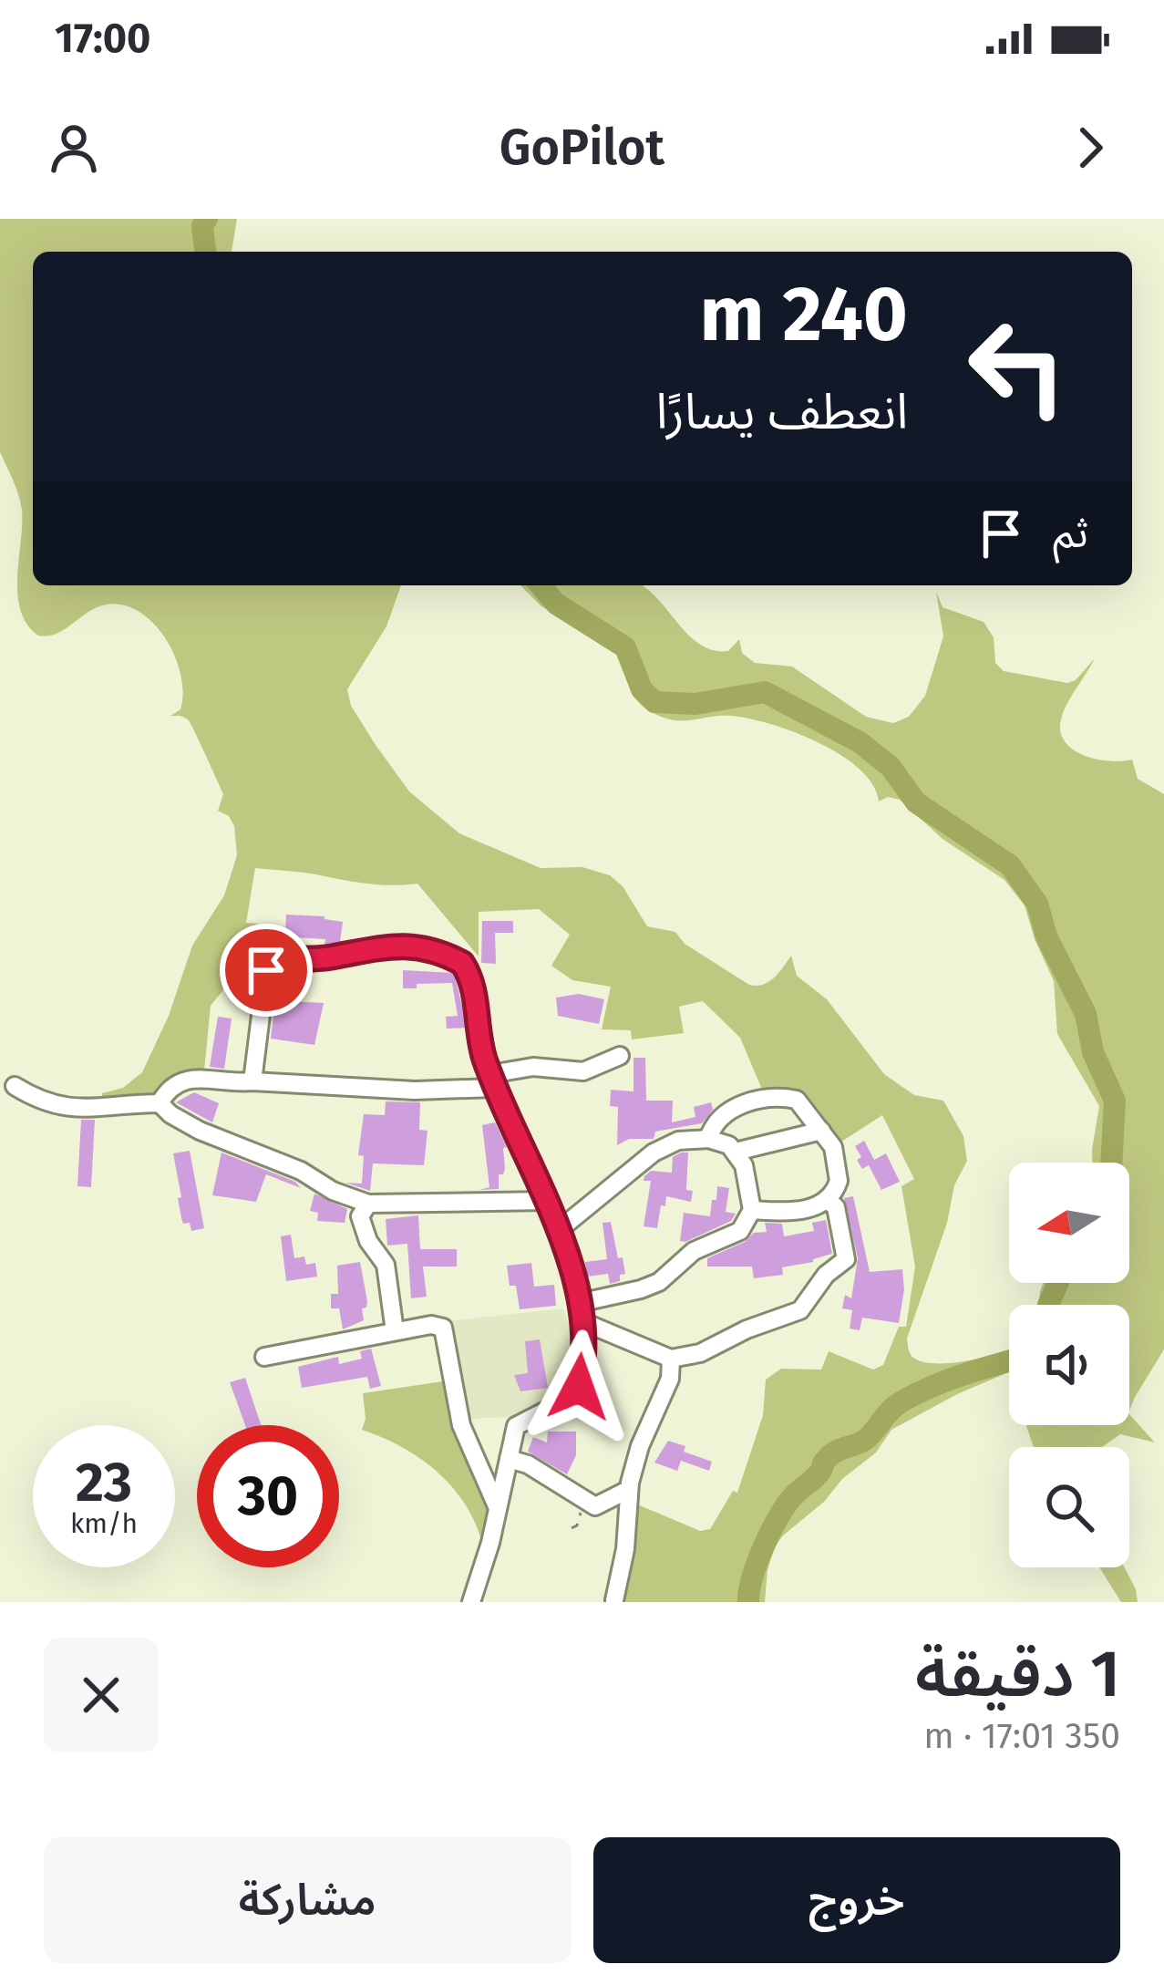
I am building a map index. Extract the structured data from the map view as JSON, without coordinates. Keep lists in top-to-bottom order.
{
  "north": "left",
  "page": {
    "status": "17:00",
    "header": "GoPilot",
    "turn": ["240 m", "انعطف يسارًا"],
    "then": "ثم",
    "speed": "23 km/h",
    "limit": "30",
    "heading": ["1 دقيقة", "350 m · 17:01"],
    "buttons": ["خروج", "مشاركة"]
  }
}
